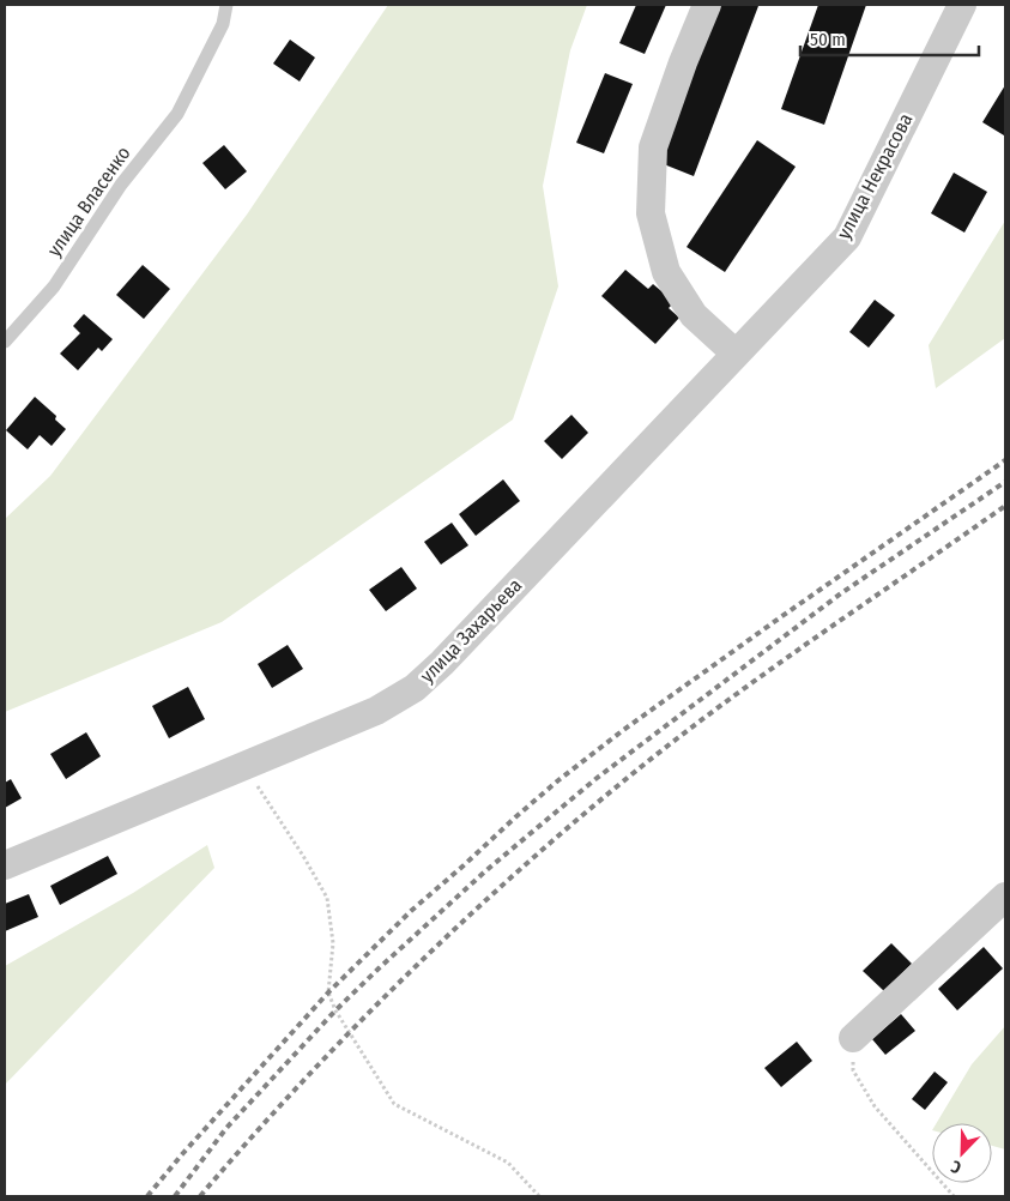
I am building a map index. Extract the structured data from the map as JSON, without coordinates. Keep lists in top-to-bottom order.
{
  "streets": {
    "street": ["улица Некрасова", "улица Захарьева"],
    "lane": ["улица Власенко"]
  },
  "crossings": [
    ["улица Некрасова", "улица Захарьева"]
  ],
  "scale_bar": "50 m",
  "north": "bottom left"
}
